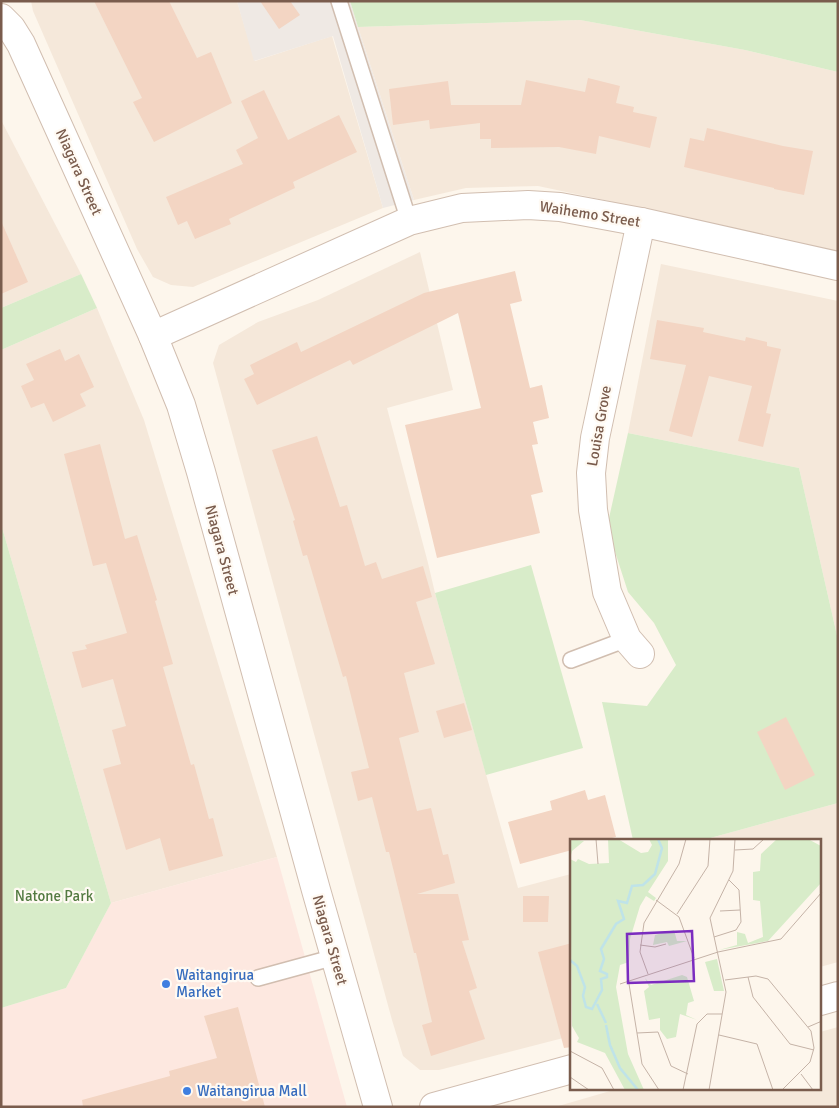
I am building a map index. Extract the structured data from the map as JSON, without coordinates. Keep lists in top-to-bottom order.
{
  "streets": {
    "street": ["Niagara Street", "Waihemo Street", "Louisa Grove"]
  },
  "crossings": [
    ["Niagara Street", "Waihemo Street"],
    ["Waihemo Street", "Louisa Grove"]
  ],
  "parks": ["Natone Park"],
  "places": ["Waitangirua Market", "Waitangirua Mall"]
}
